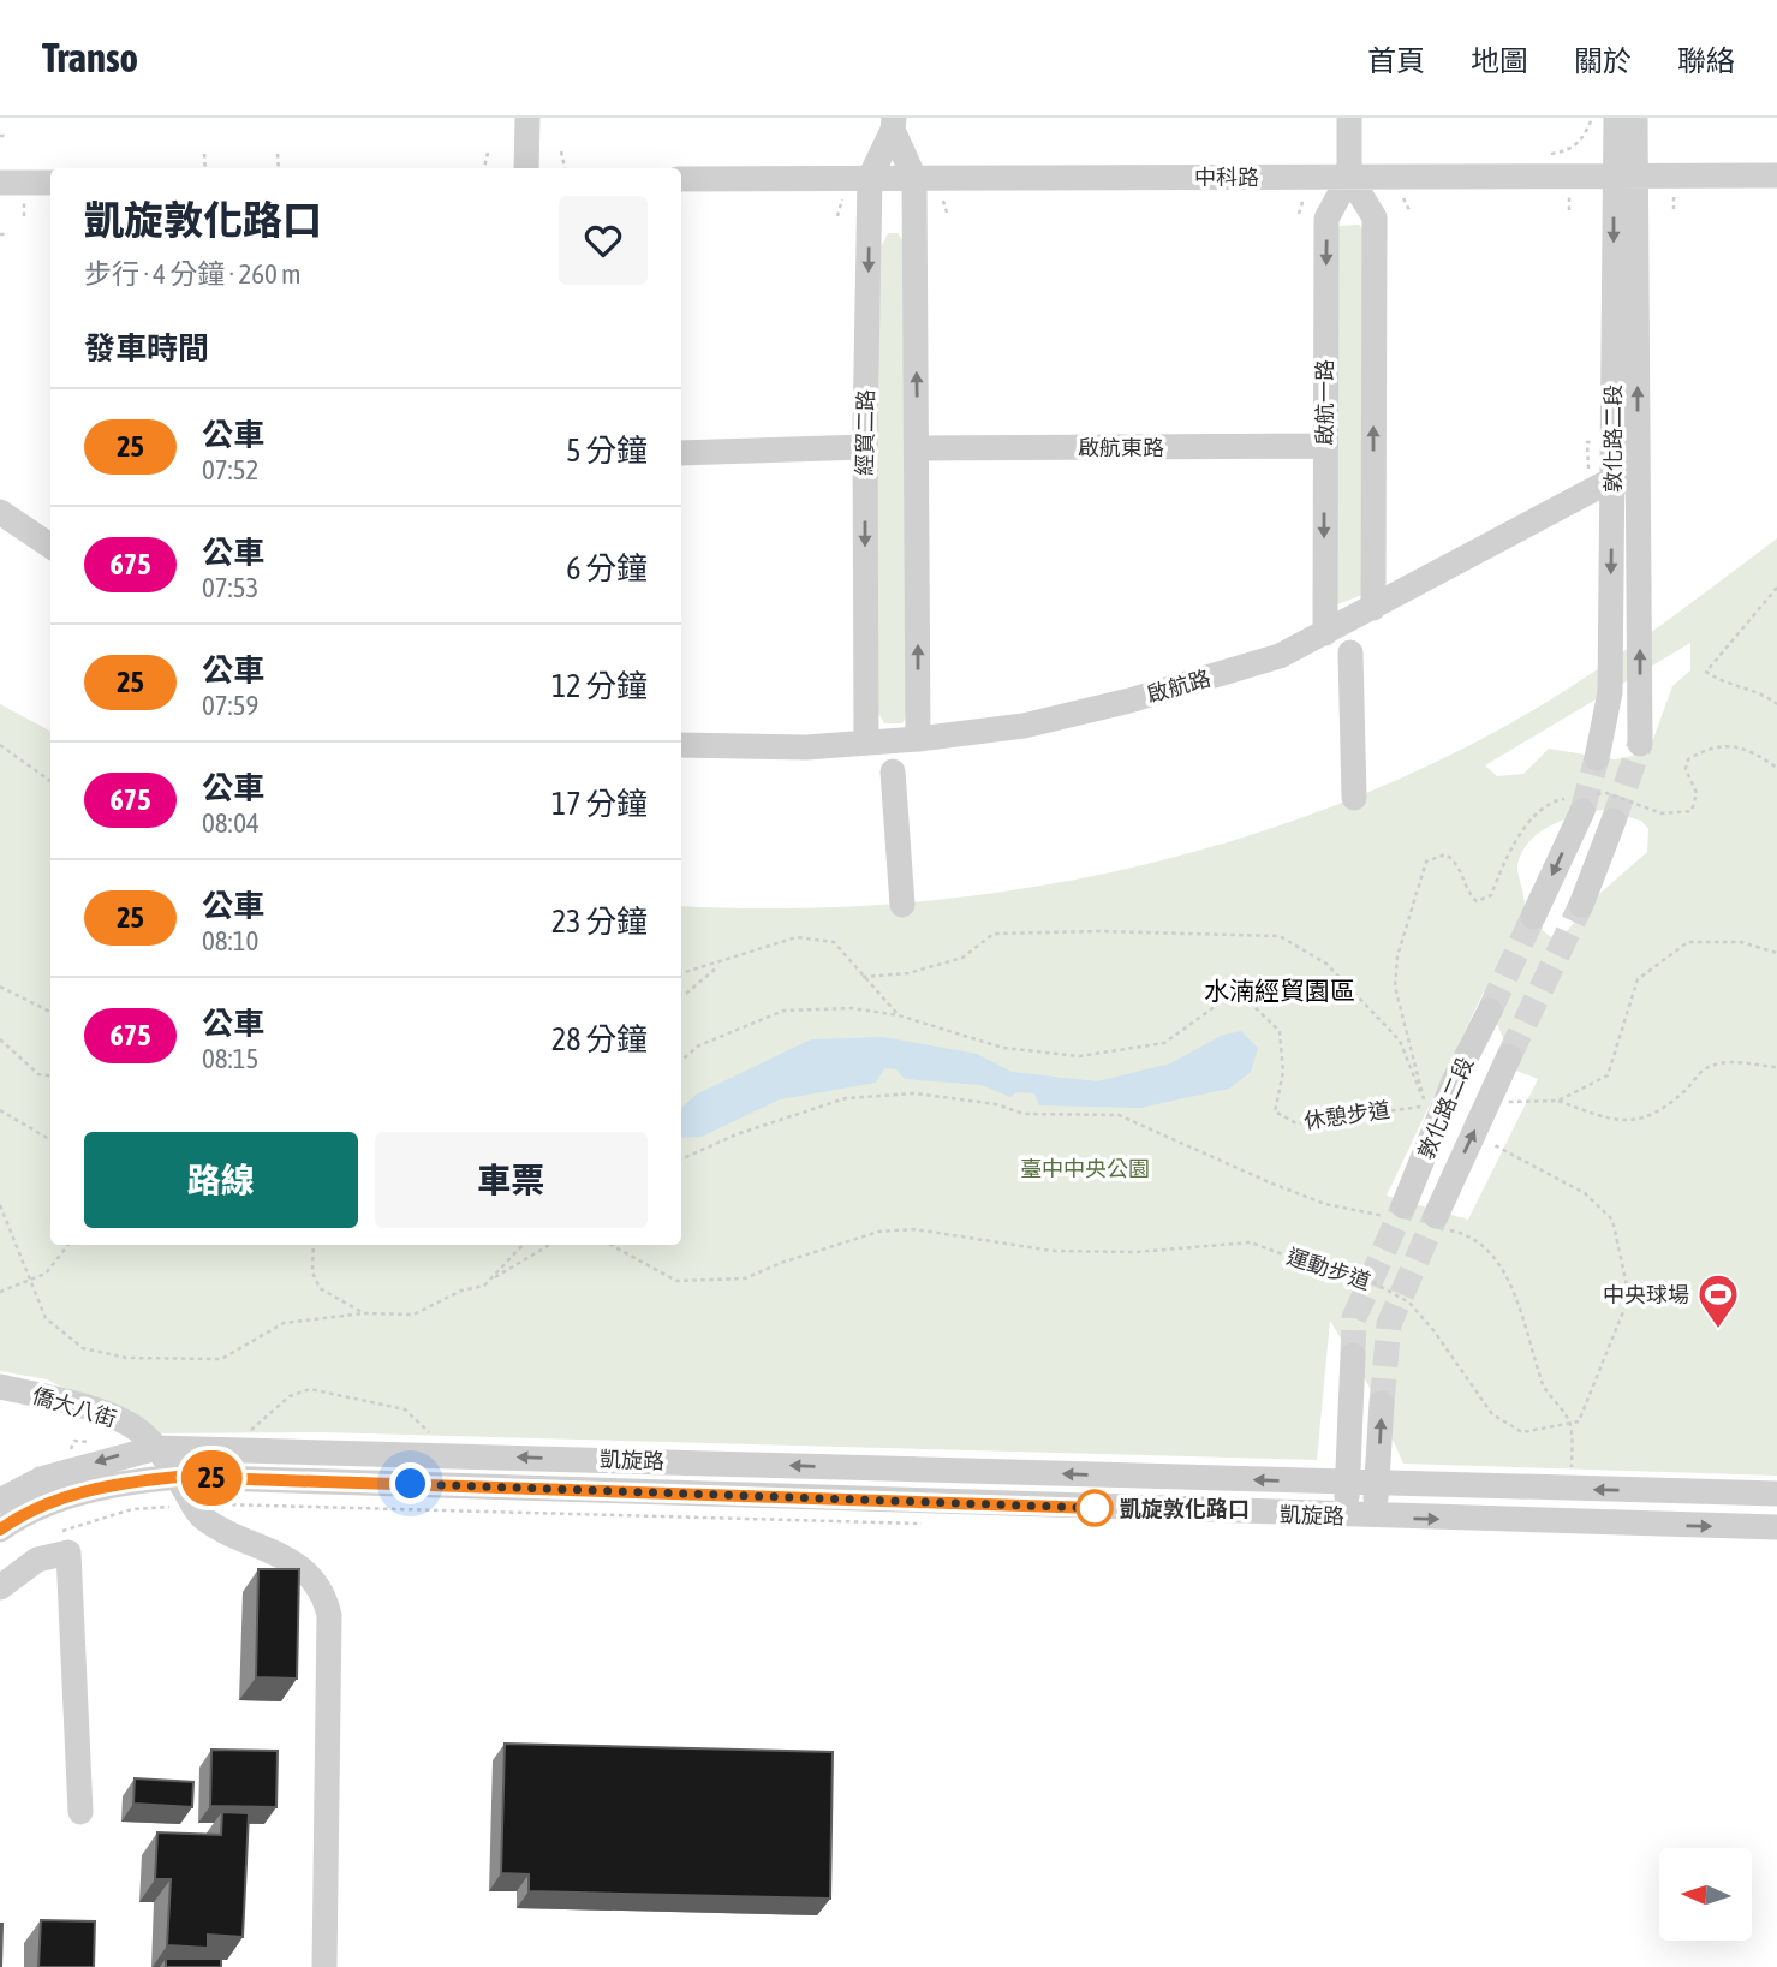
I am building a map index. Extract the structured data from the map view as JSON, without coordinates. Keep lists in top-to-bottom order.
{
  "streets": {
    "street": [
      "中科路",
      "啟航一路",
      "經貿二路",
      "敦化路二段",
      "啟航東路",
      "啟航路",
      "僑大八街",
      "凱旋路"
    ],
    "path": ["休憩步道", "運動步道"]
  },
  "crossings": [
    ["中科路", "啟航一路"],
    ["中科路", "經貿二路"],
    ["中科路", "敦化路二段"],
    ["啟航一路", "啟航東路"],
    ["啟航一路", "啟航路"],
    ["經貿二路", "啟航東路"],
    ["經貿二路", "啟航路"],
    ["敦化路二段", "啟航路"],
    ["僑大八街", "凱旋路"]
  ],
  "districts": ["水湳經貿園區"],
  "parks": ["臺中中央公園"],
  "places": {
    "sports": ["中央球場"],
    "other": ["凱旋敦化路口"]
  },
  "lines": ["bus line 25"],
  "north": "left",
  "page": {
    "header": "Transo",
    "nav": [
      "首頁",
      "地圖",
      "關於",
      "聯絡"
    ],
    "on_map": "25",
    "heading": [
      ["凱旋敦化路口", "步行 · 4 分鐘 · 260 m"],
      "發車時間"
    ],
    "list": [
      {
        "mark": "25",
        "name": "公車",
        "note": "07:52",
        "value": "5 分鐘"
      },
      {
        "mark": "675",
        "name": "公車",
        "note": "07:53",
        "value": "6 分鐘"
      },
      {
        "mark": "25",
        "name": "公車",
        "note": "07:59",
        "value": "12 分鐘"
      },
      {
        "mark": "675",
        "name": "公車",
        "note": "08:04",
        "value": "17 分鐘"
      },
      {
        "mark": "25",
        "name": "公車",
        "note": "08:10",
        "value": "23 分鐘"
      },
      {
        "mark": "675",
        "name": "公車",
        "note": "08:15",
        "value": "28 分鐘"
      }
    ],
    "buttons": ["路線", "車票"]
  }
}
